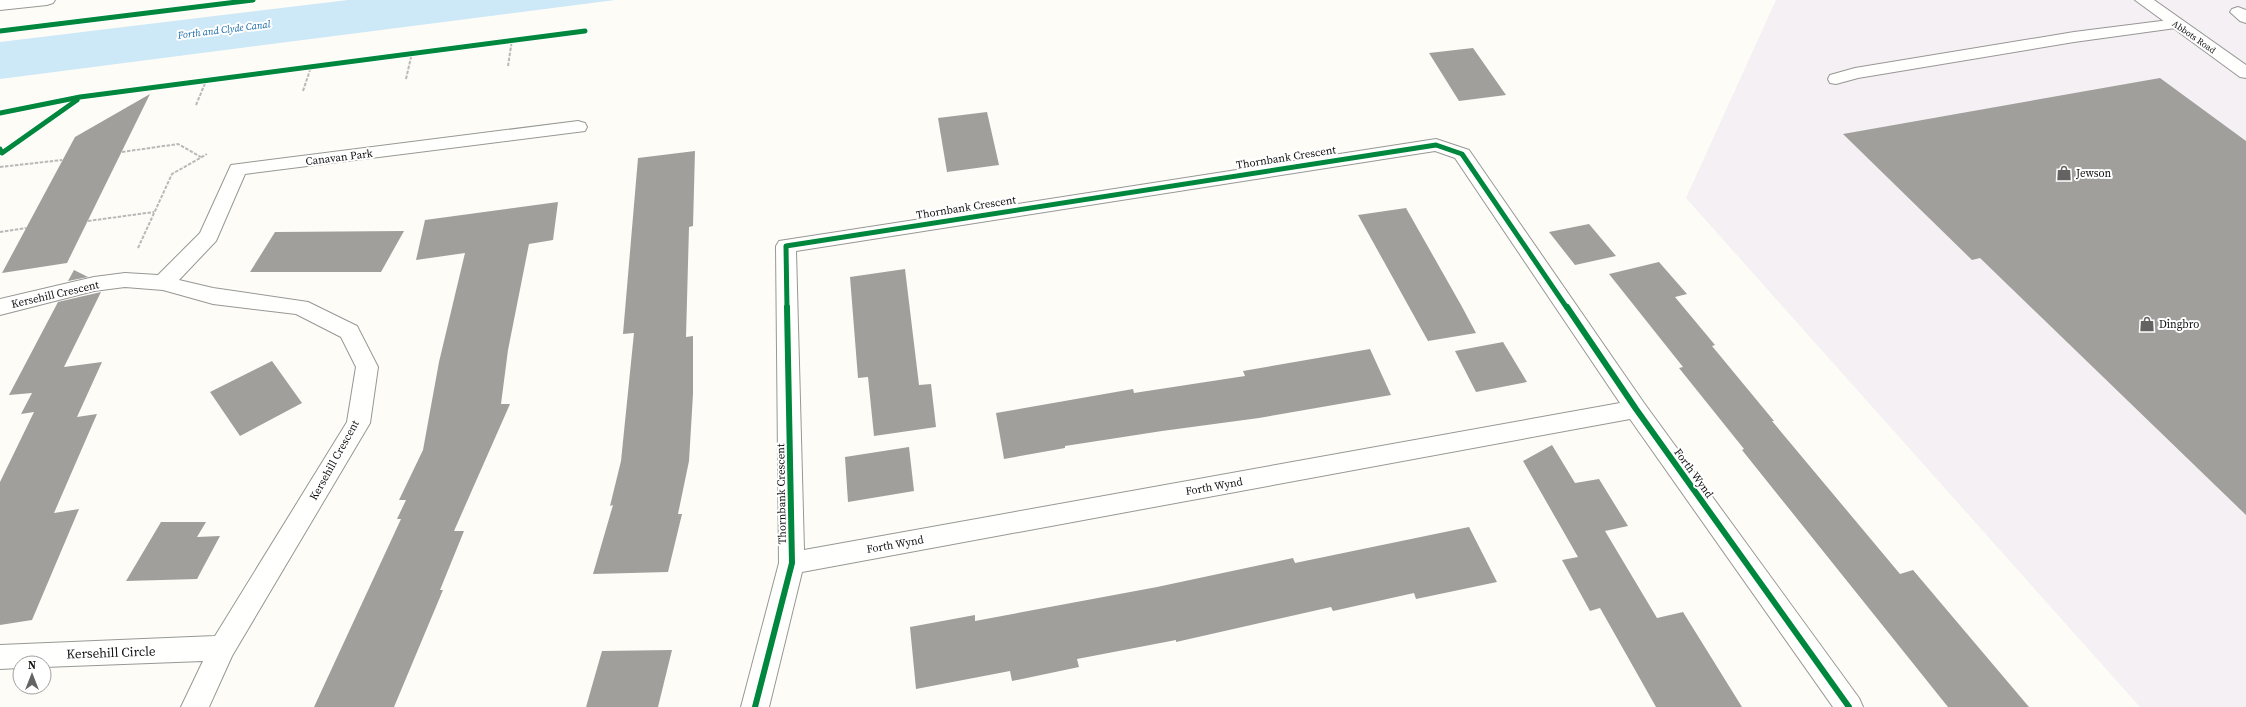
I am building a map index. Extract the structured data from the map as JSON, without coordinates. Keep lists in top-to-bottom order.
{
  "streets": {
    "street": [
      "Abbots Road",
      "Canavan Park",
      "Thornbank Crescent",
      "Kersehill Crescent",
      "Forth Wynd",
      "Kersehill Circle"
    ]
  },
  "crossings": [
    ["Canavan Park", "Kersehill Crescent"],
    ["Thornbank Crescent", "Forth Wynd"],
    ["Kersehill Crescent", "Kersehill Circle"]
  ],
  "water": ["Forth and Clyde Canal"],
  "places": {
    "shop": ["Jewson", "Dingbro"]
  },
  "north": "top"
}
